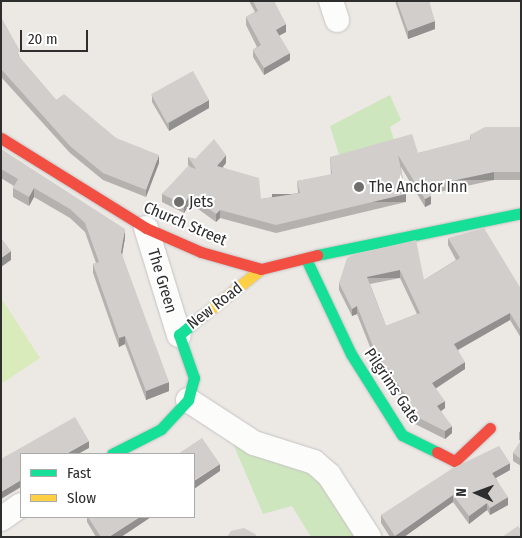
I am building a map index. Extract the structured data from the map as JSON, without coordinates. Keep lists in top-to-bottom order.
{
  "streets": {
    "street": [
      "Church Street",
      "The Green",
      "New Road",
      "Pilgrims Gate"
    ]
  },
  "crossings": [
    ["Church Street", "The Green"],
    ["Church Street", "New Road"],
    ["Church Street", "Pilgrims Gate"],
    ["The Green", "New Road"]
  ],
  "places": ["The Anchor Inn", "Jets"],
  "legend": ["Fast", "Slow"],
  "scale_bar": "20 m",
  "north": "left"
}
